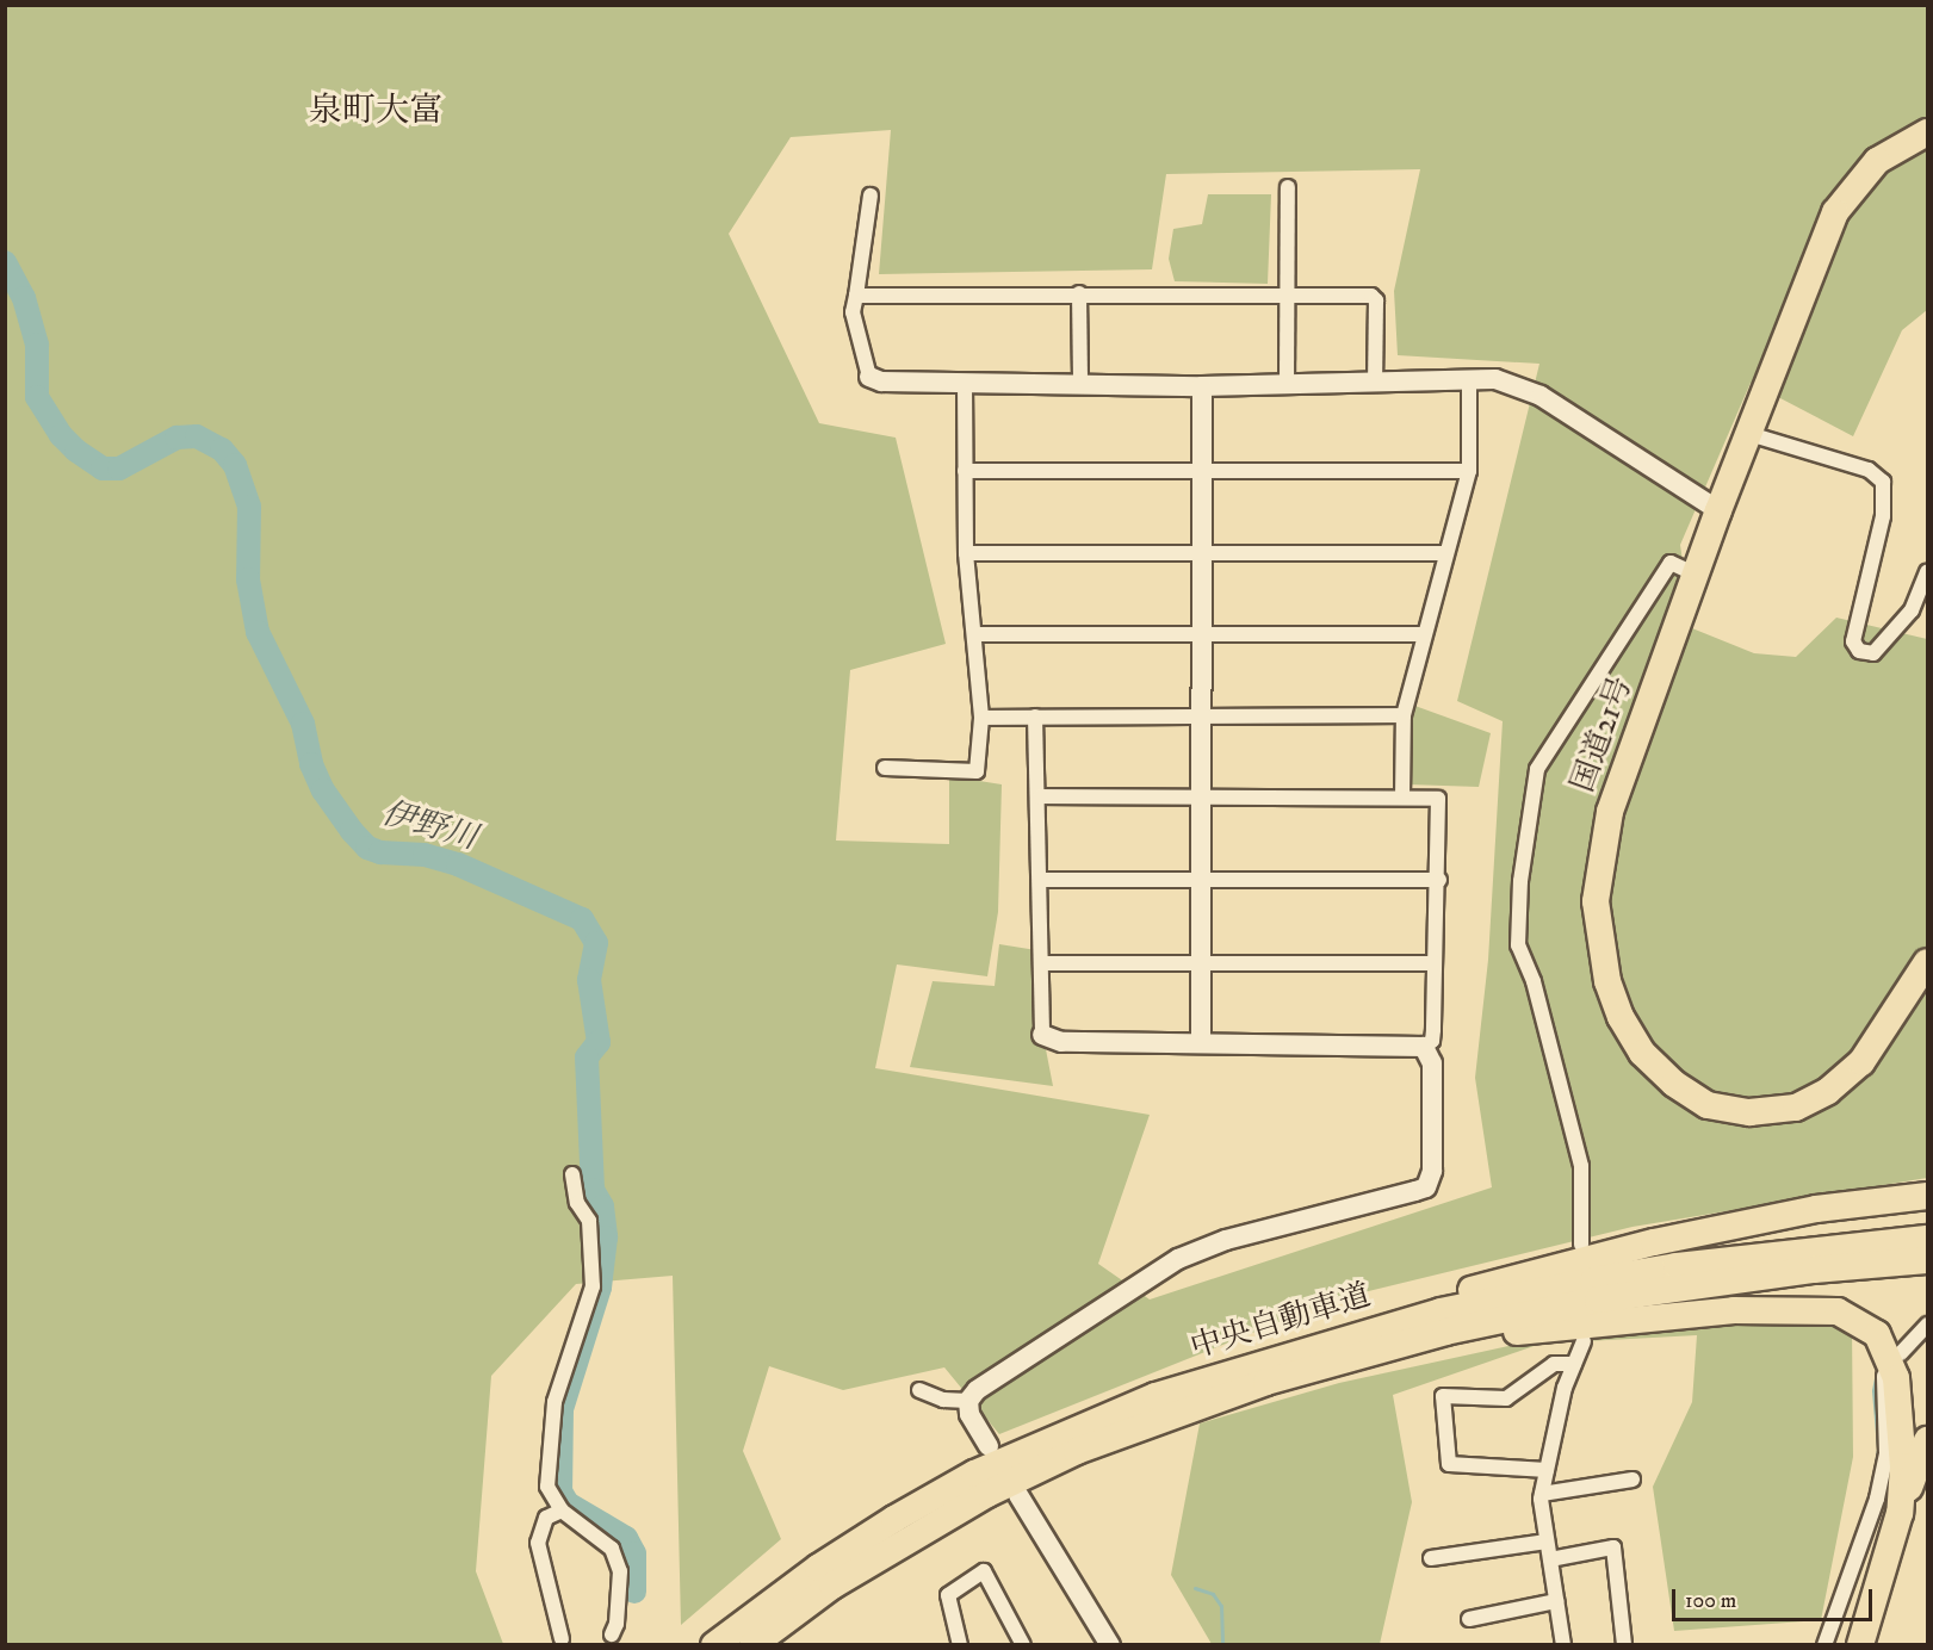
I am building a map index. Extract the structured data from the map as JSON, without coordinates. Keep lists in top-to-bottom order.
{
  "streets": {
    "highway": ["国道21号", "中央自動車道"]
  },
  "districts": ["泉町大富"],
  "water": ["伊野川"],
  "scale_bar": "100 m"
}
